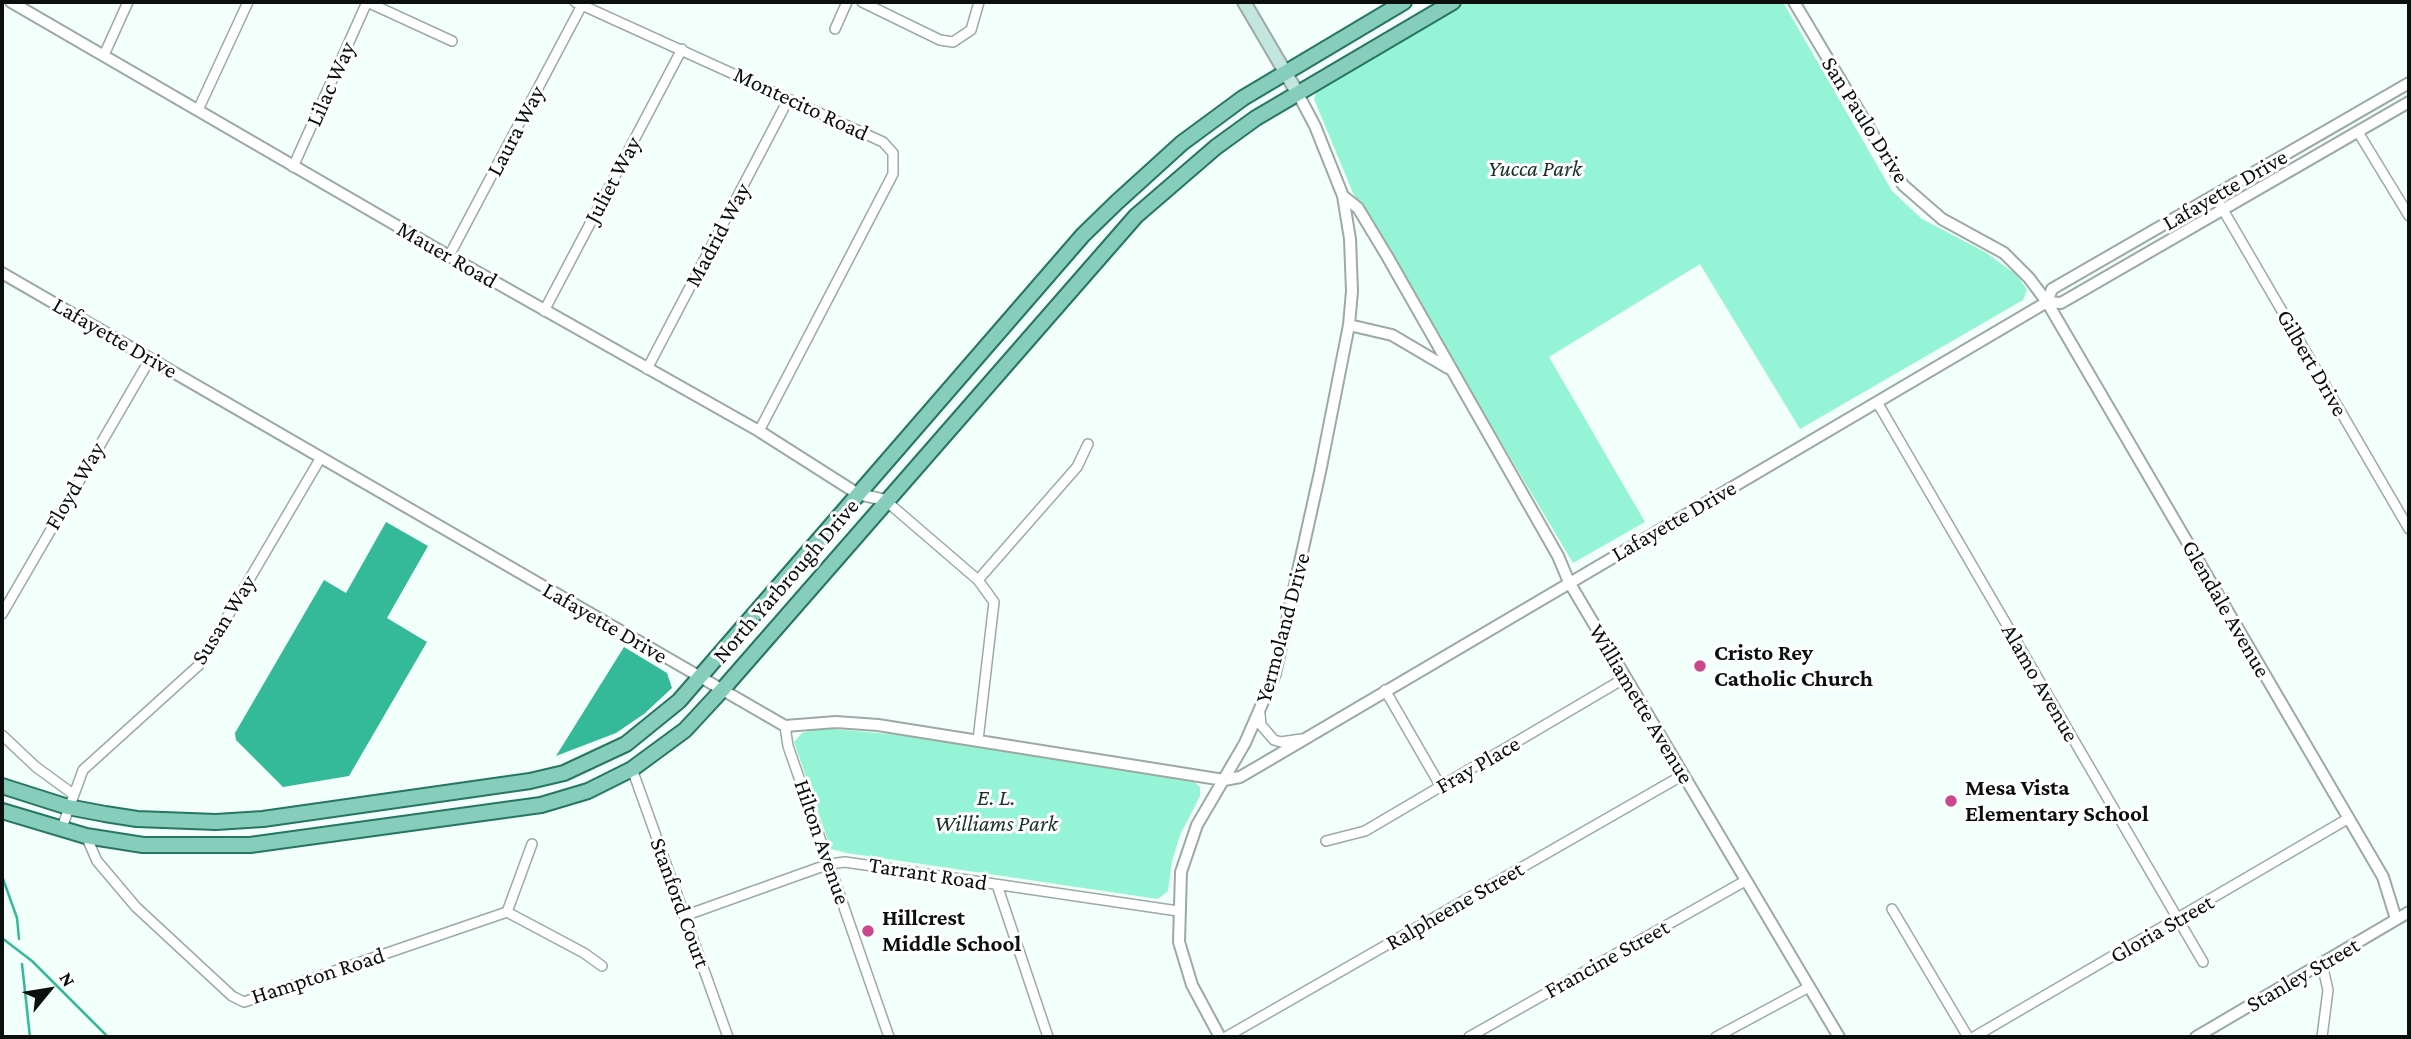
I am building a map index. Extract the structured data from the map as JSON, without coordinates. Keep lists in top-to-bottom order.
{
  "streets": {
    "main road": ["North Yarbrough Drive"],
    "street": [
      "Lilac Way",
      "Montecito Road",
      "San Paulo Drive",
      "Laura Way",
      "Juliet Way",
      "Lafayette Drive",
      "Madrid Way",
      "Mauer Road",
      "Gilbert Drive",
      "Floyd Way",
      "Glendale Avenue",
      "Susan Way",
      "Yermoland Drive",
      "Alamo Avenue",
      "Williamette Avenue",
      "Fray Place",
      "Hilton Avenue",
      "Tarrant Road",
      "Stanford Court",
      "Ralpheene Street",
      "Gloria Street",
      "Francine Street",
      "Stanley Street",
      "Hampton Road"
    ]
  },
  "crossings": [
    ["Lilac Way", "Mauer Road"],
    ["Montecito Road", "Laura Way"],
    ["Montecito Road", "Juliet Way"],
    ["Montecito Road", "Madrid Way"],
    ["Montecito Road", "Mauer Road"],
    ["San Paulo Drive", "Lafayette Drive"],
    ["San Paulo Drive", "Glendale Avenue"],
    ["Laura Way", "Mauer Road"],
    ["Juliet Way", "Mauer Road"],
    ["Lafayette Drive", "Gilbert Drive"],
    ["Lafayette Drive", "Floyd Way"],
    ["Lafayette Drive", "North Yarbrough Drive"],
    ["Lafayette Drive", "Glendale Avenue"],
    ["Lafayette Drive", "Susan Way"],
    ["Lafayette Drive", "Yermoland Drive"],
    ["Lafayette Drive", "Alamo Avenue"],
    ["Lafayette Drive", "Williamette Avenue"],
    ["Lafayette Drive", "Hilton Avenue"],
    ["Madrid Way", "Mauer Road"],
    ["Mauer Road", "North Yarbrough Drive"],
    ["North Yarbrough Drive", "Susan Way"],
    ["North Yarbrough Drive", "Williamette Avenue"],
    ["North Yarbrough Drive", "Stanford Court"],
    ["North Yarbrough Drive", "Hampton Road"],
    ["Glendale Avenue", "Gloria Street"],
    ["Glendale Avenue", "Stanley Street"],
    ["Yermoland Drive", "Williamette Avenue"],
    ["Yermoland Drive", "Tarrant Road"],
    ["Alamo Avenue", "Gloria Street"],
    ["Williamette Avenue", "Fray Place"],
    ["Williamette Avenue", "Ralpheene Street"],
    ["Williamette Avenue", "Francine Street"],
    ["Hilton Avenue", "Tarrant Road"],
    ["Tarrant Road", "Stanford Court"]
  ],
  "parks": ["Yucca Park", "E. L. Williams Park"],
  "places": ["Cristo Rey Catholic Church", "Mesa Vista Elementary School", "Hillcrest Middle School"],
  "north": "top right"
}
